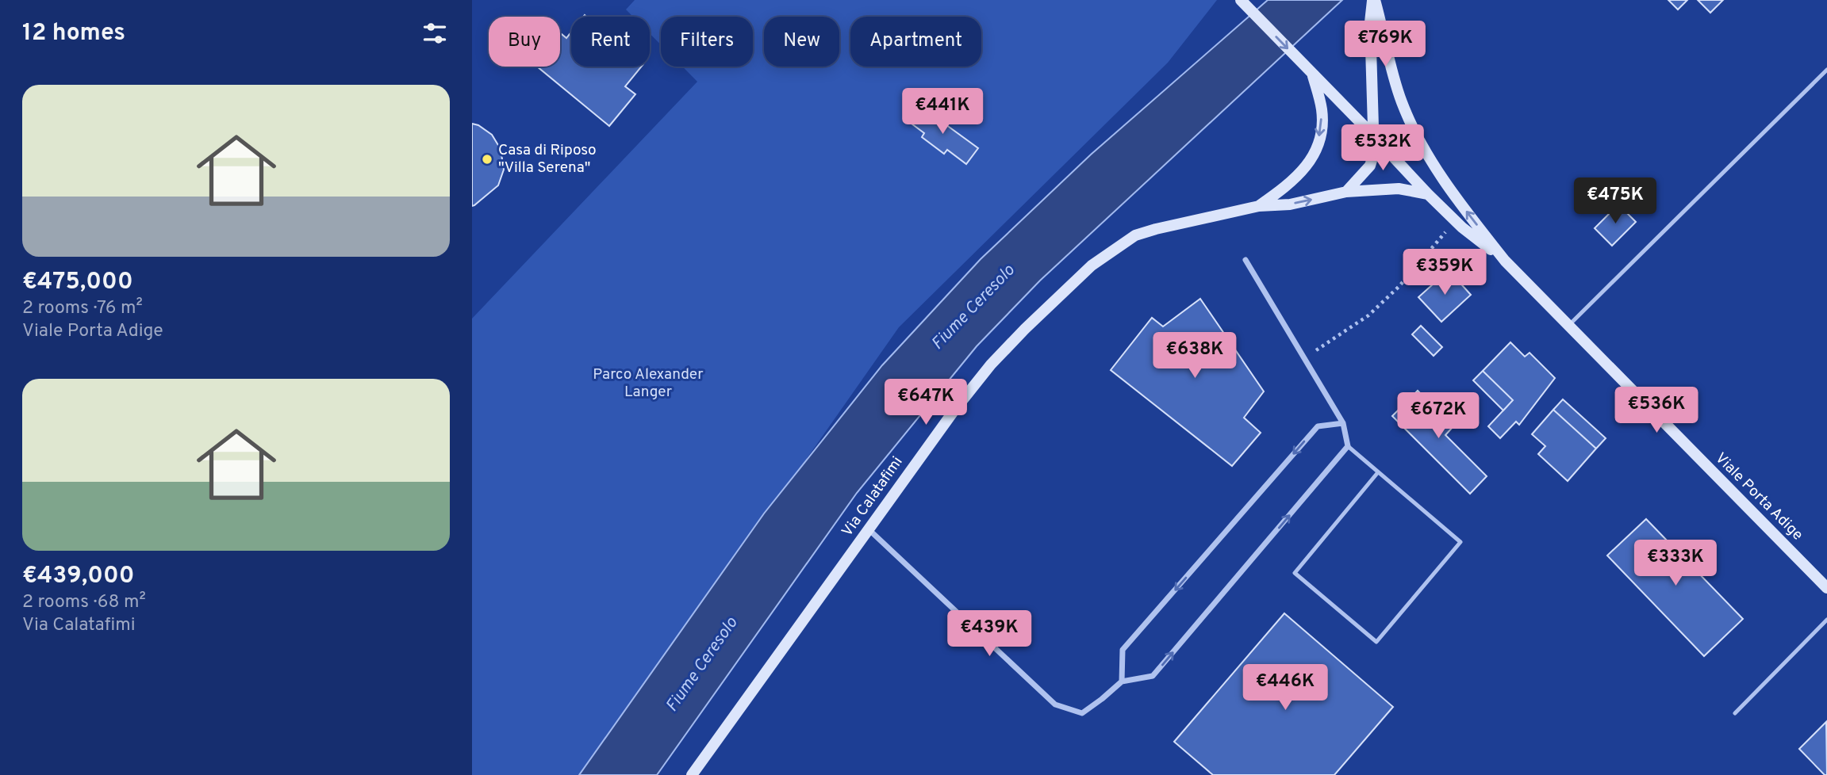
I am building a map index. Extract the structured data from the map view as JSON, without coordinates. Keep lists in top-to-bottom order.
{
  "streets": {
    "main road": ["Via Calatafimi", "Viale Porta Adige"]
  },
  "crossings": [
    ["Via Calatafimi", "Viale Porta Adige"]
  ],
  "water": ["Fiume Ceresolo"],
  "parks": ["Parco Alexander Langer"],
  "places": ["Casa di Riposo \"Villa Serena\""],
  "page": {
    "heading": "12 homes",
    "chip": [
      "Buy",
      "Rent",
      "Filters",
      "New",
      "Apartment"
    ],
    "price": [
      "€769K",
      "€441K",
      "€532K",
      "€475K",
      "€359K",
      "€638K",
      "€647K",
      "€536K",
      "€672K",
      "€333K",
      "€439K",
      "€446K"
    ],
    "list": [
      {
        "name": "€475,000",
        "note": "2 rooms · 76 m² · Viale Porta Adige"
      },
      {
        "name": "€439,000",
        "note": "2 rooms · 68 m² · Via Calatafimi"
      }
    ]
  }
}
